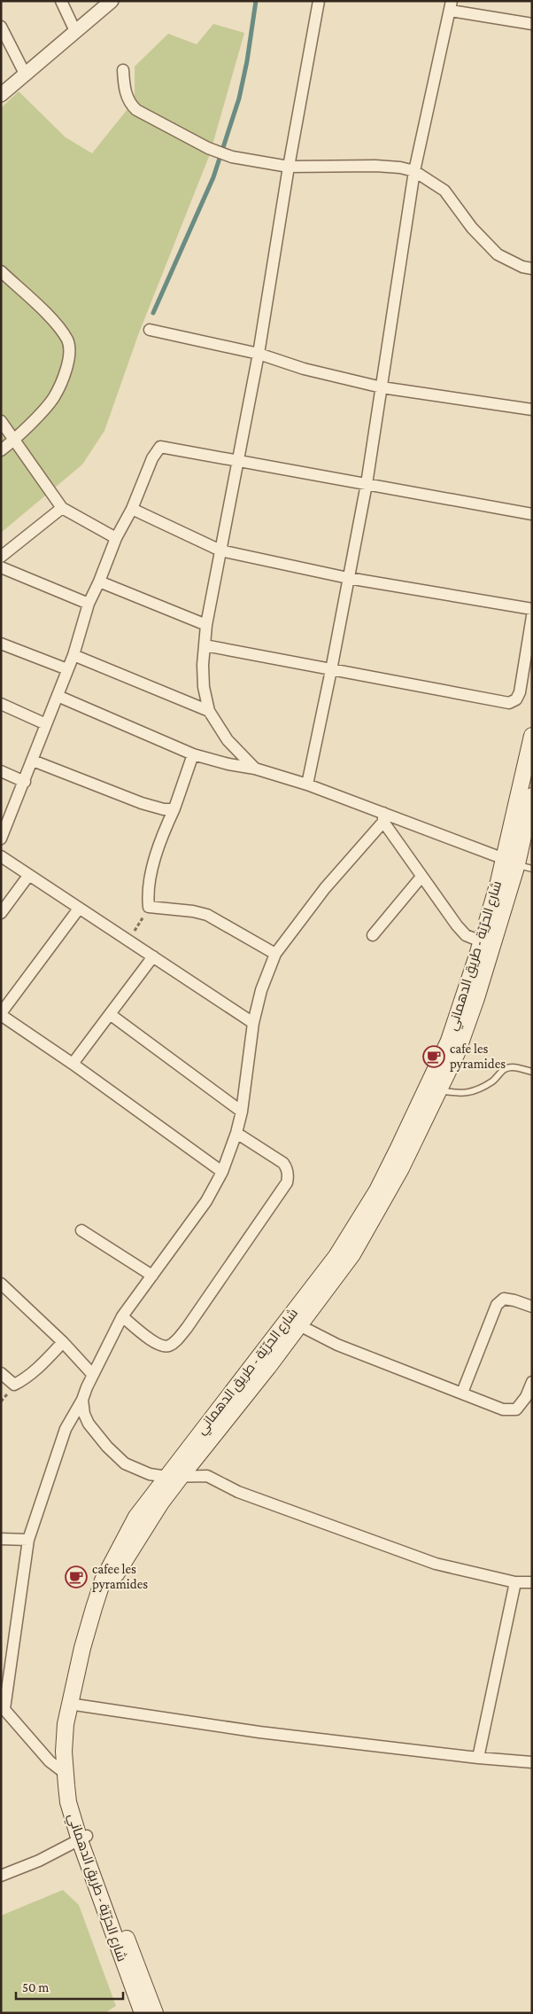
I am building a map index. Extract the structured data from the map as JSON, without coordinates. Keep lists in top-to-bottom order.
{
  "streets": {
    "main road": ["شارع الحرّيّة - طريق الدهماني"]
  },
  "places": {
    "cafe": ["cafe les pyramides", "cafee les pyramides"]
  },
  "scale_bar": "50 m"
}
